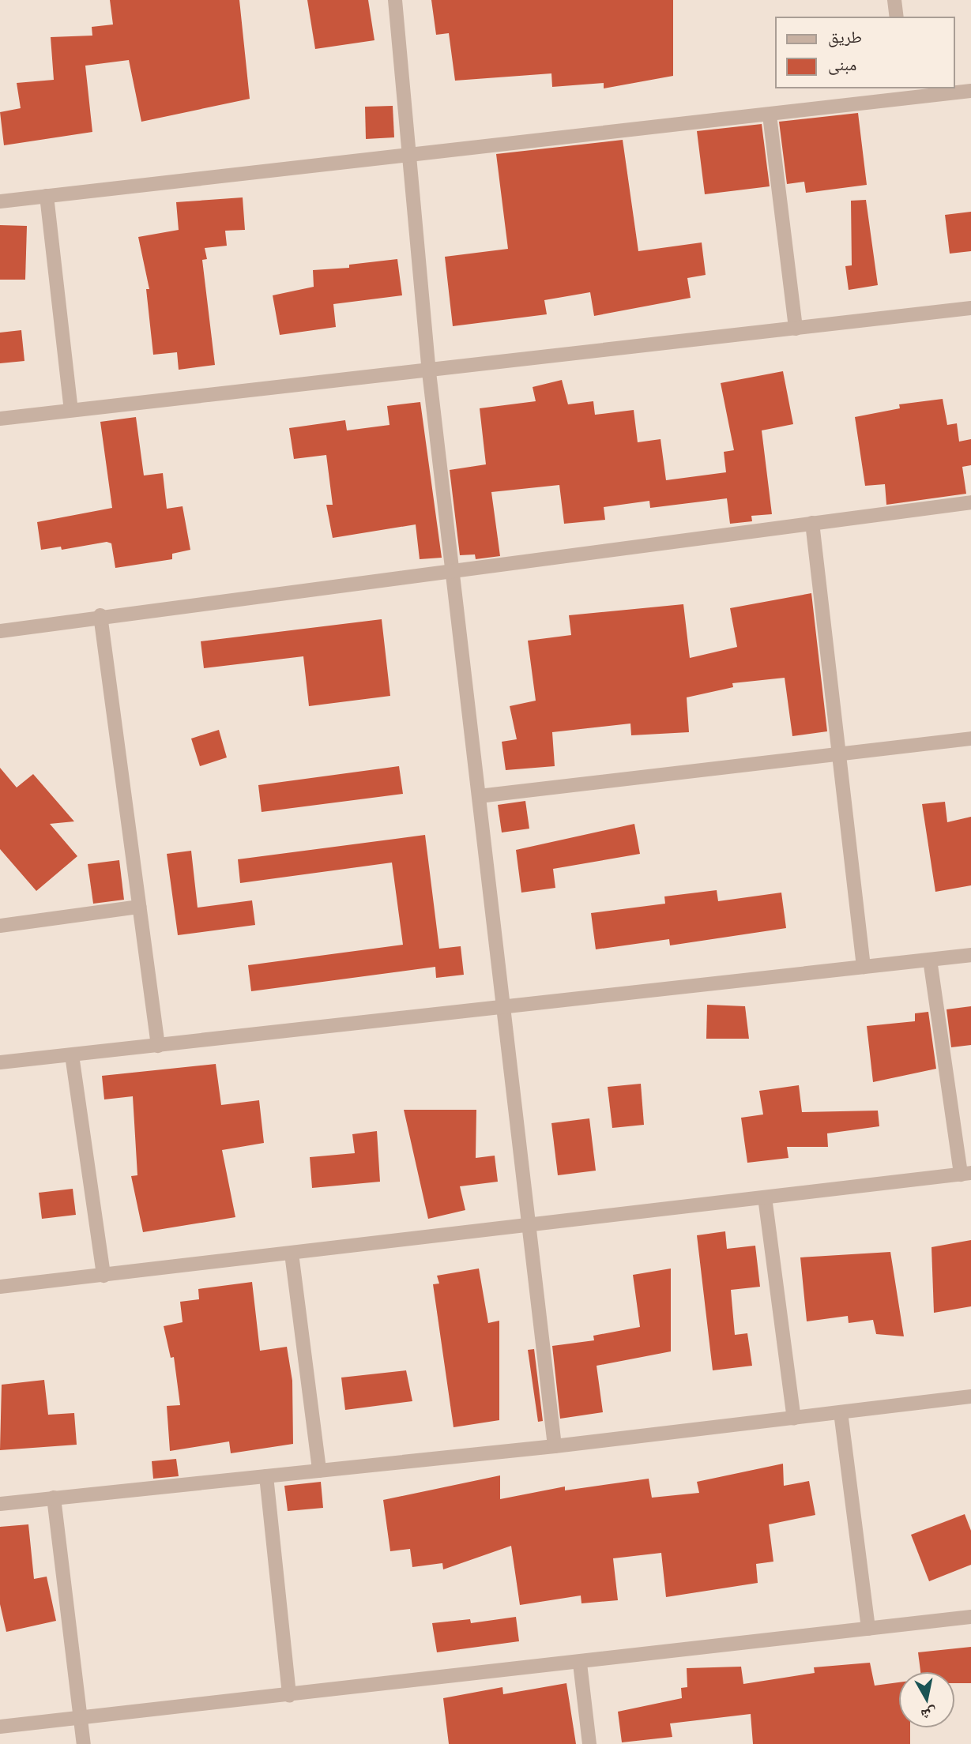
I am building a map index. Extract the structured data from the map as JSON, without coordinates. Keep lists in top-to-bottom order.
{
  "legend": ["طريق", "مبنى"],
  "north": "bottom"
}
